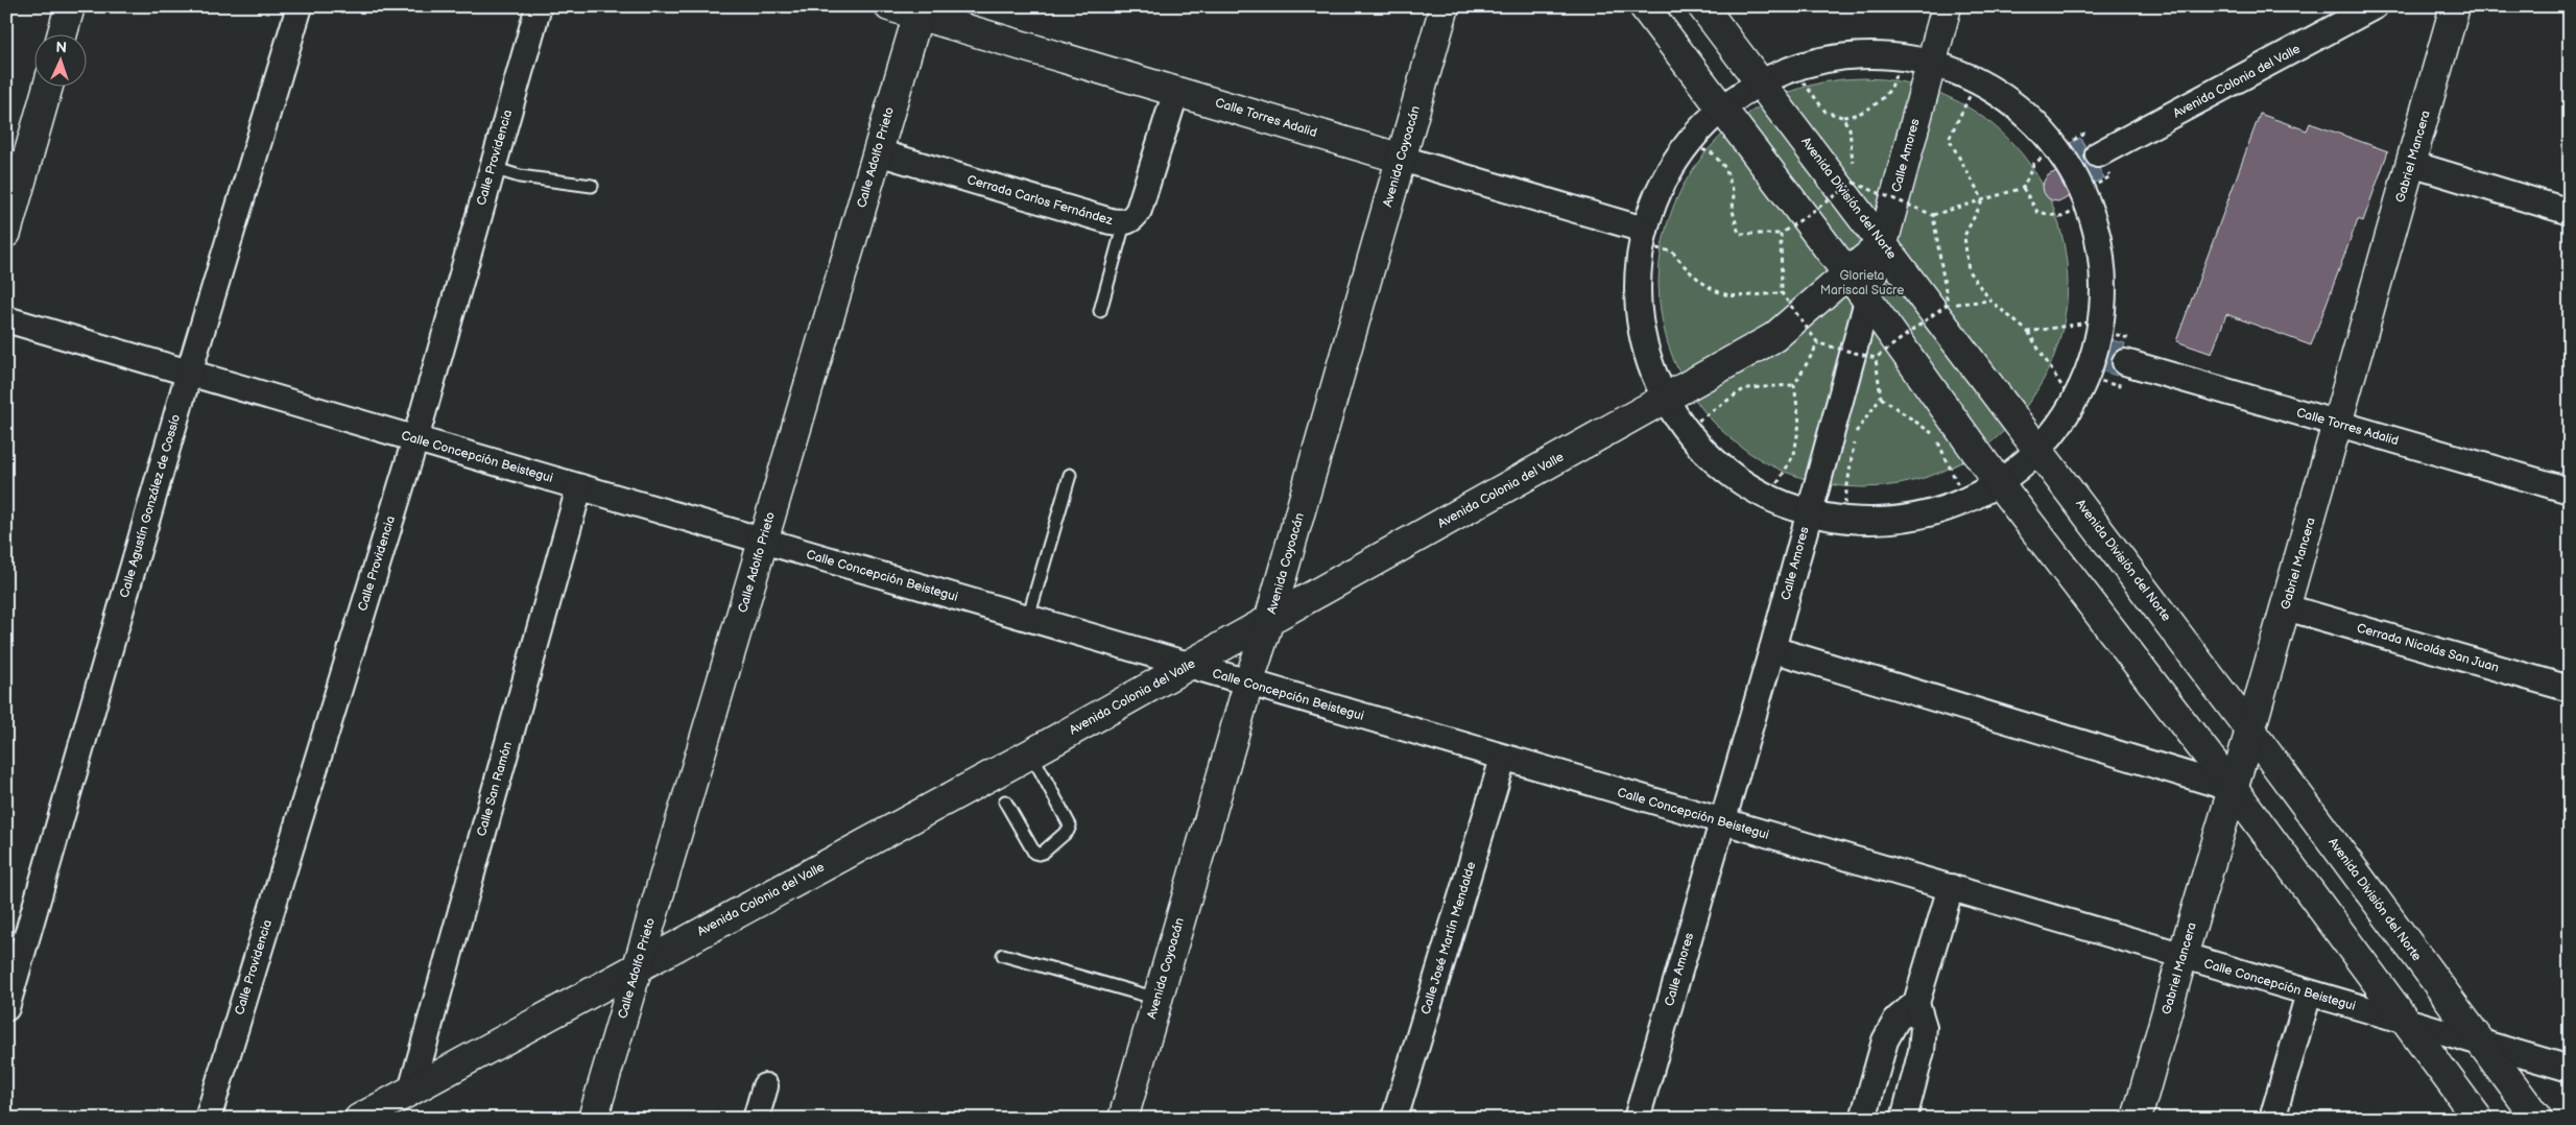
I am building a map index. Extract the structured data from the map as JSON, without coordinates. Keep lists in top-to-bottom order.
{
  "streets": {
    "main road": [
      "Avenida Colonia del Valle",
      "Calle Torres Adalid",
      "Calle Amores",
      "Avenida Coyoacán",
      "Gabriel Mancera",
      "Calle Adolfo Prieto",
      "Avenida División del Norte"
    ],
    "street": [
      "Calle Providencia",
      "Cerrada Carlos Fernández",
      "Calle Concepción Beistegui",
      "Calle Agustín González de Cossío",
      "Cerrada Nicolás San Juan",
      "Calle San Ramón",
      "Calle José Martín Mendalde"
    ]
  },
  "crossings": [
    ["Avenida Colonia del Valle", "Calle Amores"],
    ["Avenida Colonia del Valle", "Avenida Coyoacán"],
    ["Avenida Colonia del Valle", "Calle Adolfo Prieto"],
    ["Avenida Colonia del Valle", "Avenida División del Norte"],
    ["Avenida Colonia del Valle", "Calle Concepción Beistegui"],
    ["Avenida Colonia del Valle", "Calle San Ramón"],
    ["Calle Torres Adalid", "Avenida Coyoacán"],
    ["Calle Torres Adalid", "Gabriel Mancera"],
    ["Calle Torres Adalid", "Calle Adolfo Prieto"],
    ["Calle Torres Adalid", "Cerrada Carlos Fernández"],
    ["Calle Amores", "Avenida División del Norte"],
    ["Calle Amores", "Calle Concepción Beistegui"],
    ["Avenida Coyoacán", "Calle Concepción Beistegui"],
    ["Gabriel Mancera", "Avenida División del Norte"],
    ["Gabriel Mancera", "Calle Concepción Beistegui"],
    ["Gabriel Mancera", "Cerrada Nicolás San Juan"],
    ["Calle Providencia", "Calle Concepción Beistegui"],
    ["Calle Adolfo Prieto", "Cerrada Carlos Fernández"],
    ["Calle Adolfo Prieto", "Calle Concepción Beistegui"],
    ["Avenida División del Norte", "Calle Concepción Beistegui"],
    ["Calle Concepción Beistegui", "Calle Agustín González de Cossío"],
    ["Calle Concepción Beistegui", "Calle San Ramón"],
    ["Calle Concepción Beistegui", "Calle José Martín Mendalde"]
  ],
  "parks": ["Glorieta Mariscal Sucre"],
  "north": "top"
}
